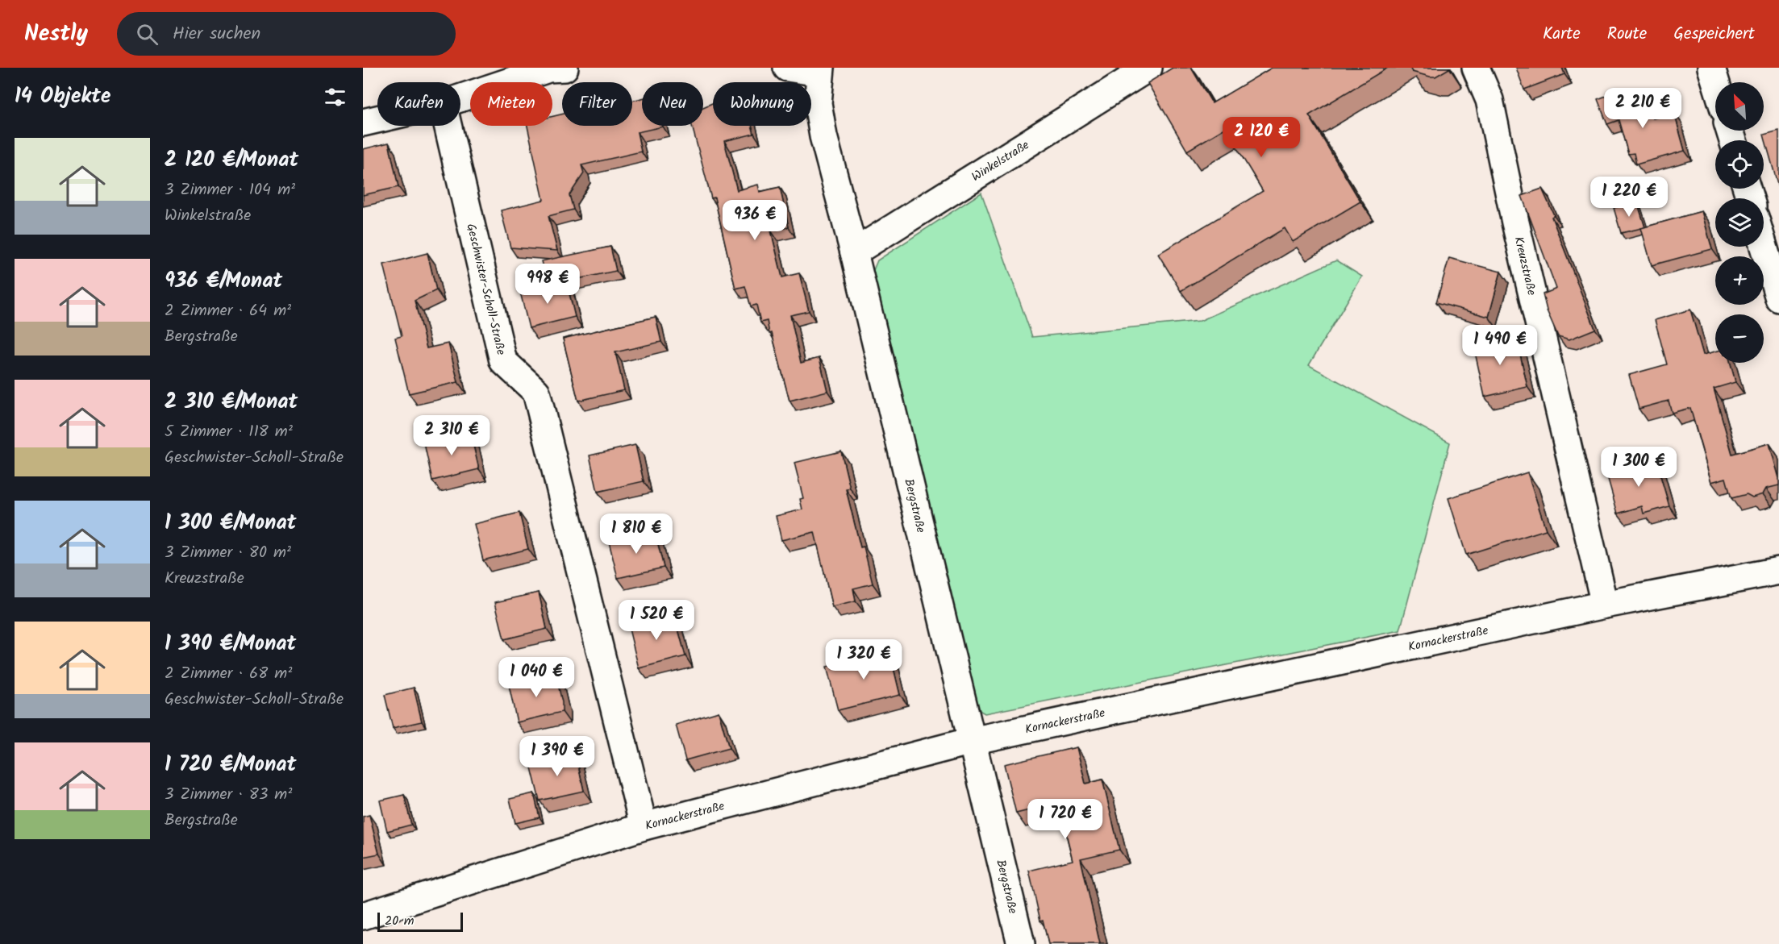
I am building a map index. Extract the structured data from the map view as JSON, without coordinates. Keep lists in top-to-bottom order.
{
  "streets": {
    "street": [
      "Winkelstraße",
      "Kreuzstraße",
      "Geschwister-Scholl-Straße",
      "Bergstraße",
      "Kornackerstraße"
    ]
  },
  "crossings": [
    ["Winkelstraße", "Bergstraße"],
    ["Kreuzstraße", "Kornackerstraße"],
    ["Geschwister-Scholl-Straße", "Kornackerstraße"],
    ["Bergstraße", "Kornackerstraße"]
  ],
  "scale_bar": "20 m",
  "north": "top left",
  "page": {
    "header": "Nestly",
    "search": "Hier suchen",
    "nav": ["Karte", "Route", "Gespeichert"],
    "heading": "14 Objekte",
    "map_buttons": ["+", "−"],
    "chip": [
      "Kaufen",
      "Mieten",
      "Filter",
      "Neu",
      "Wohnung"
    ],
    "price": [
      "2 210 €",
      "2 120 €",
      "1 220 €",
      "936 €",
      "998 €",
      "1 490 €",
      "2 310 €",
      "1 300 €",
      "1 810 €",
      "1 520 €",
      "1 320 €",
      "1 040 €",
      "1 390 €",
      "1 720 €"
    ],
    "list": [
      {
        "name": "2 120 €/Monat",
        "note": "3 Zimmer · 104 m² · Winkelstraße"
      },
      {
        "name": "936 €/Monat",
        "note": "2 Zimmer · 64 m² · Bergstraße"
      },
      {
        "name": "2 310 €/Monat",
        "note": "5 Zimmer · 118 m² · Geschwister-Scholl-Straße"
      },
      {
        "name": "1 300 €/Monat",
        "note": "3 Zimmer · 80 m² · Kreuzstraße"
      },
      {
        "name": "1 390 €/Monat",
        "note": "2 Zimmer · 68 m² · Geschwister-Scholl-Straße"
      },
      {
        "name": "1 720 €/Monat",
        "note": "3 Zimmer · 83 m² · Bergstraße"
      }
    ],
    "scale": "20 m"
  }
}
